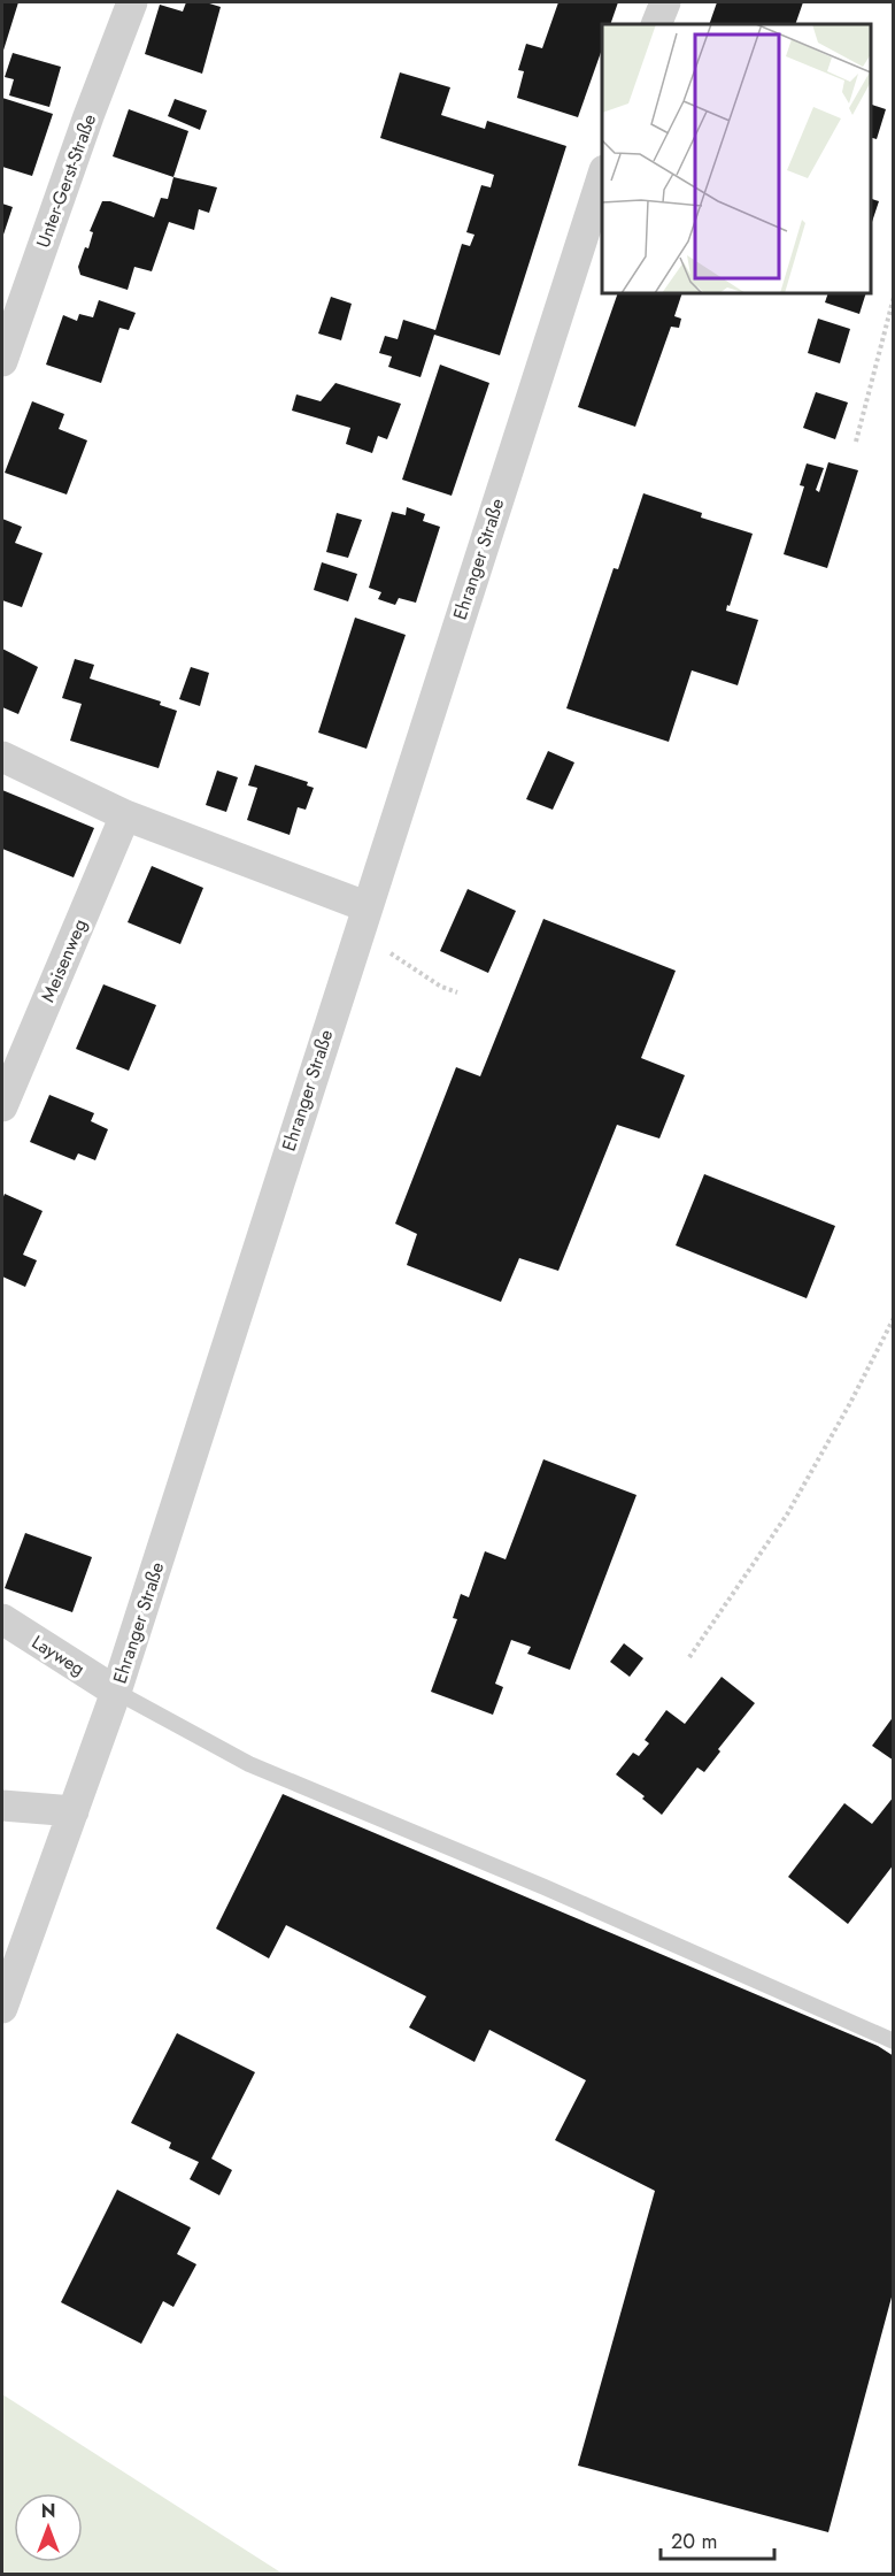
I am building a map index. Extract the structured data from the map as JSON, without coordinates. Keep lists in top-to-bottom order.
{
  "streets": {
    "street": [
      "Unter-Gerst-Straße",
      "Ehranger Straße",
      "Meisenweg",
      "Layweg"
    ]
  },
  "crossings": [
    ["Ehranger Straße", "Layweg"]
  ],
  "scale_bar": "20 m",
  "north": "top"
}
